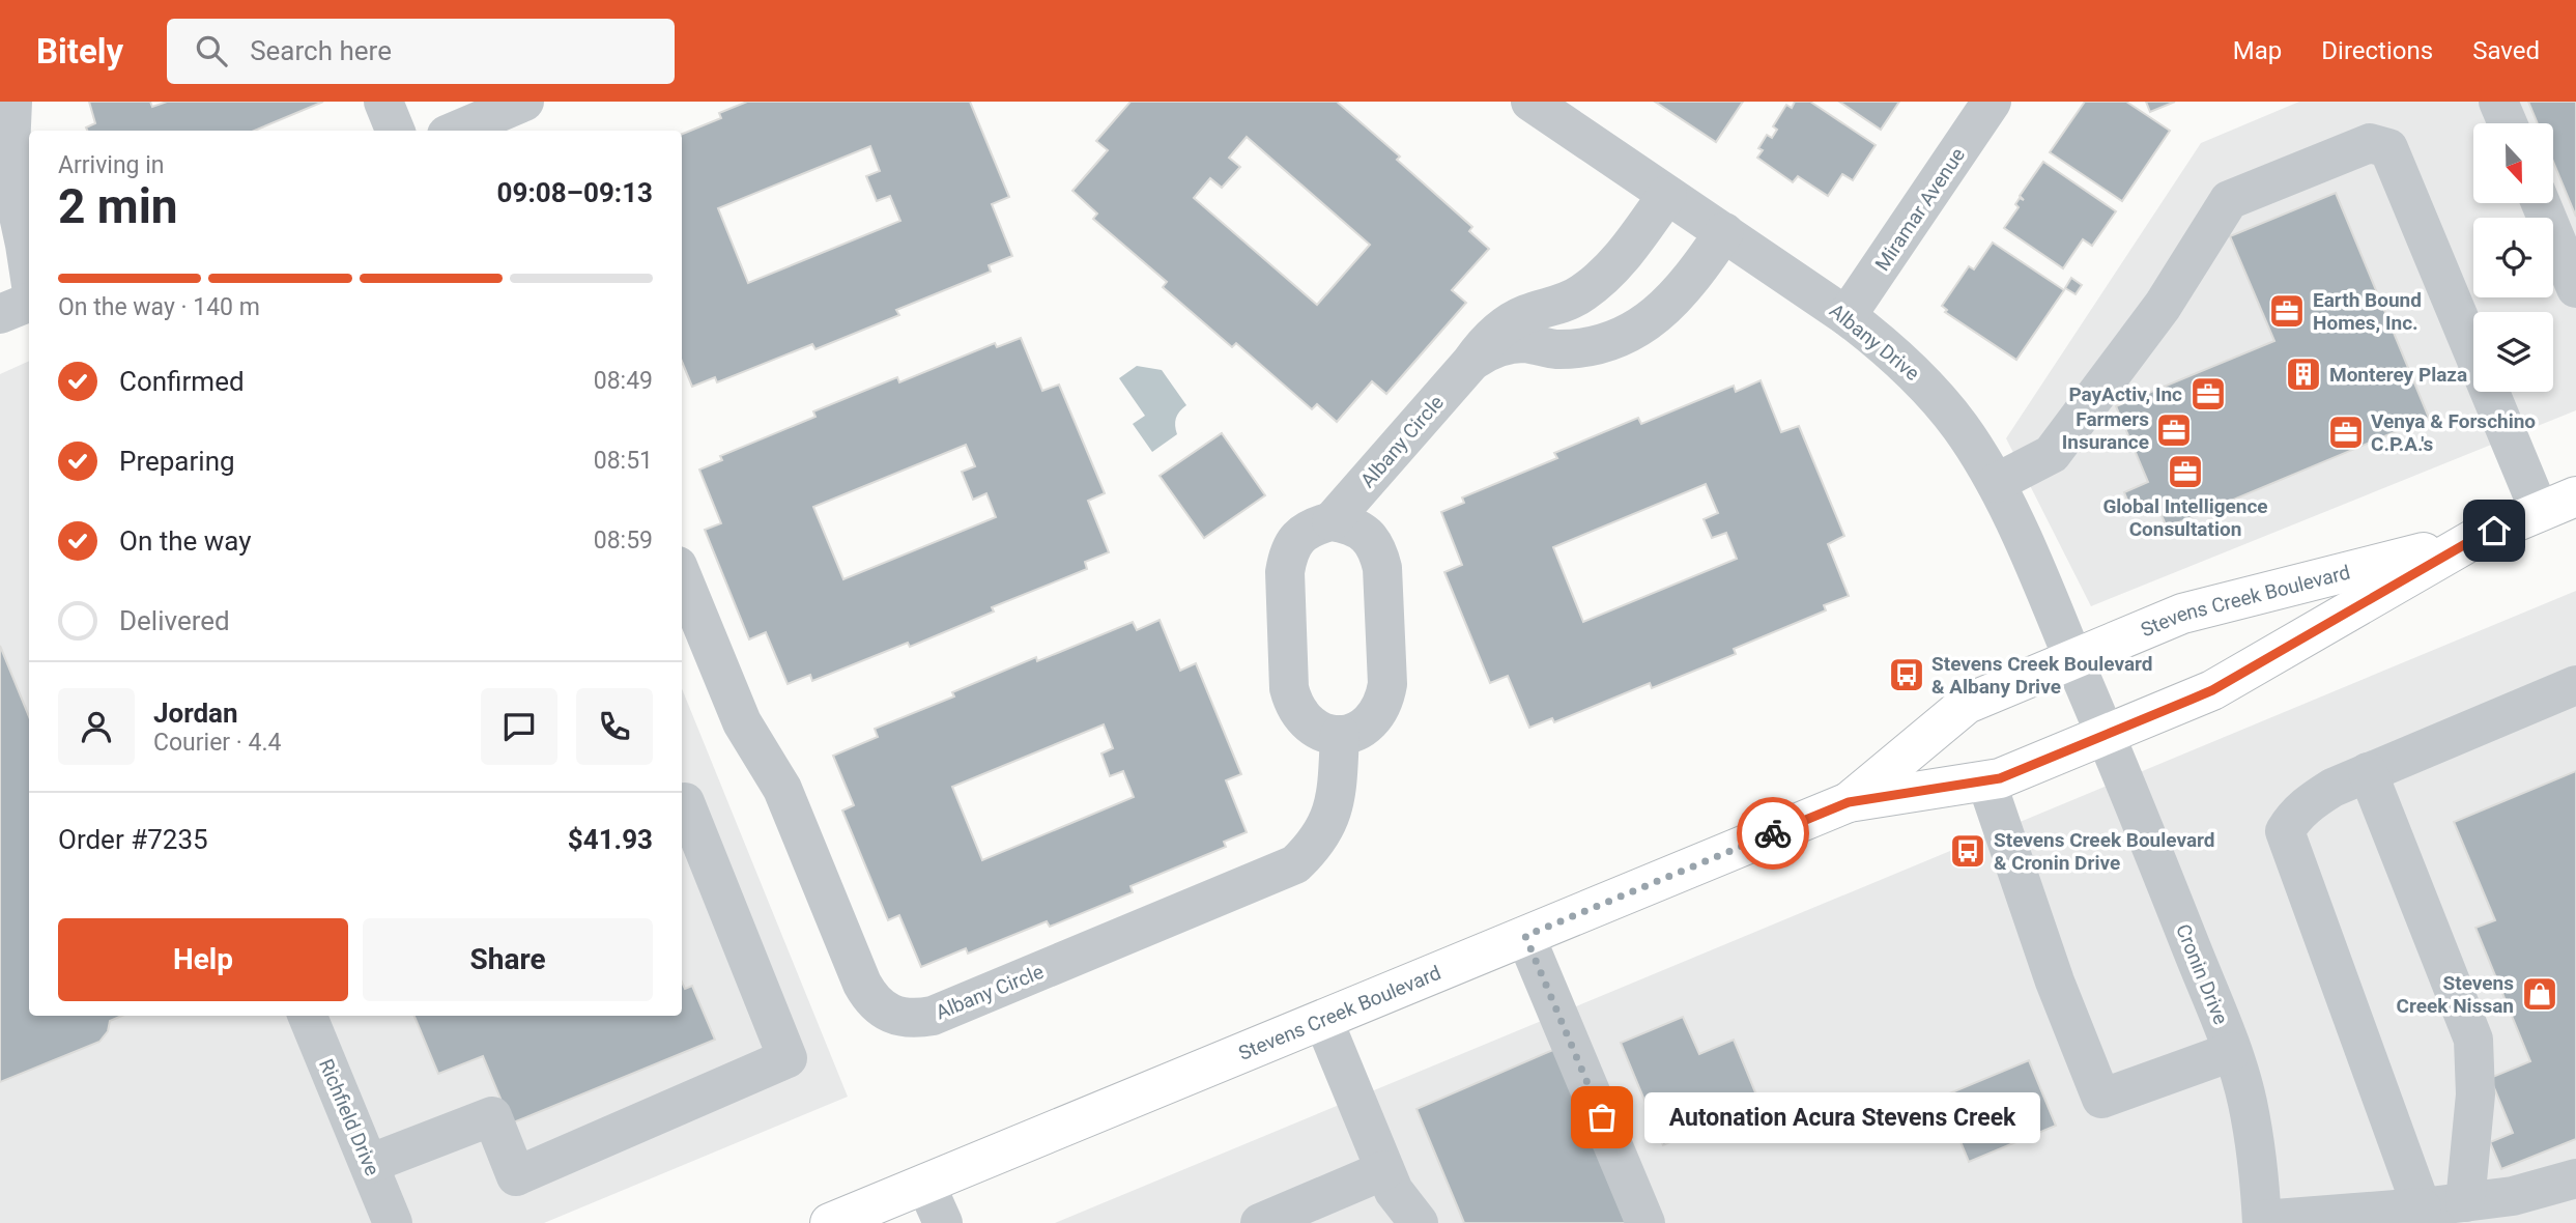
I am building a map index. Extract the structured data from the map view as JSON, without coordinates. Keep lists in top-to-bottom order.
{
  "streets": {
    "main road": ["Stevens Creek Boulevard"],
    "street": [
      "Miramar Avenue",
      "Albany Drive",
      "Albany Circle",
      "Cronin Drive",
      "Richfield Drive"
    ]
  },
  "crossings": [
    ["Miramar Avenue", "Albany Drive"],
    ["Albany Drive", "Albany Circle"],
    ["Albany Drive", "Stevens Creek Boulevard"],
    ["Albany Drive", "Cronin Drive"],
    ["Stevens Creek Boulevard", "Cronin Drive"]
  ],
  "places": {
    "office": [
      "Earth Bound Homes, Inc.",
      "PayActiv, Inc",
      "Farmers Insurance",
      "Venya & Forschino C.P.A.'s",
      "Global Intelligence Consultation"
    ],
    "building": ["Monterey Plaza"],
    "bus stop": ["Stevens Creek Boulevard & Albany Drive", "Stevens Creek Boulevard & Cronin Drive"],
    "shop": ["Stevens Creek Nissan"],
    "other": ["Autonation Acura Stevens Creek"]
  },
  "north": "bottom",
  "page": {
    "header": "Bitely",
    "search": "Search here",
    "nav": ["Map", "Directions", "Saved"],
    "heading": ["2 min", "Arriving in", "09:08–09:13"],
    "panel": [
      "Jordan",
      "Courier · 4.4",
      "Order #7235",
      "$41.93"
    ],
    "bar": "On the way · 140 m",
    "list": [
      ["Confirmed", "08:49"],
      ["Preparing", "08:51"],
      ["On the way", "08:59"],
      "Delivered"
    ],
    "buttons": ["Help", "Share"],
    "bubble": "Autonation Acura Stevens Creek"
  }
}
